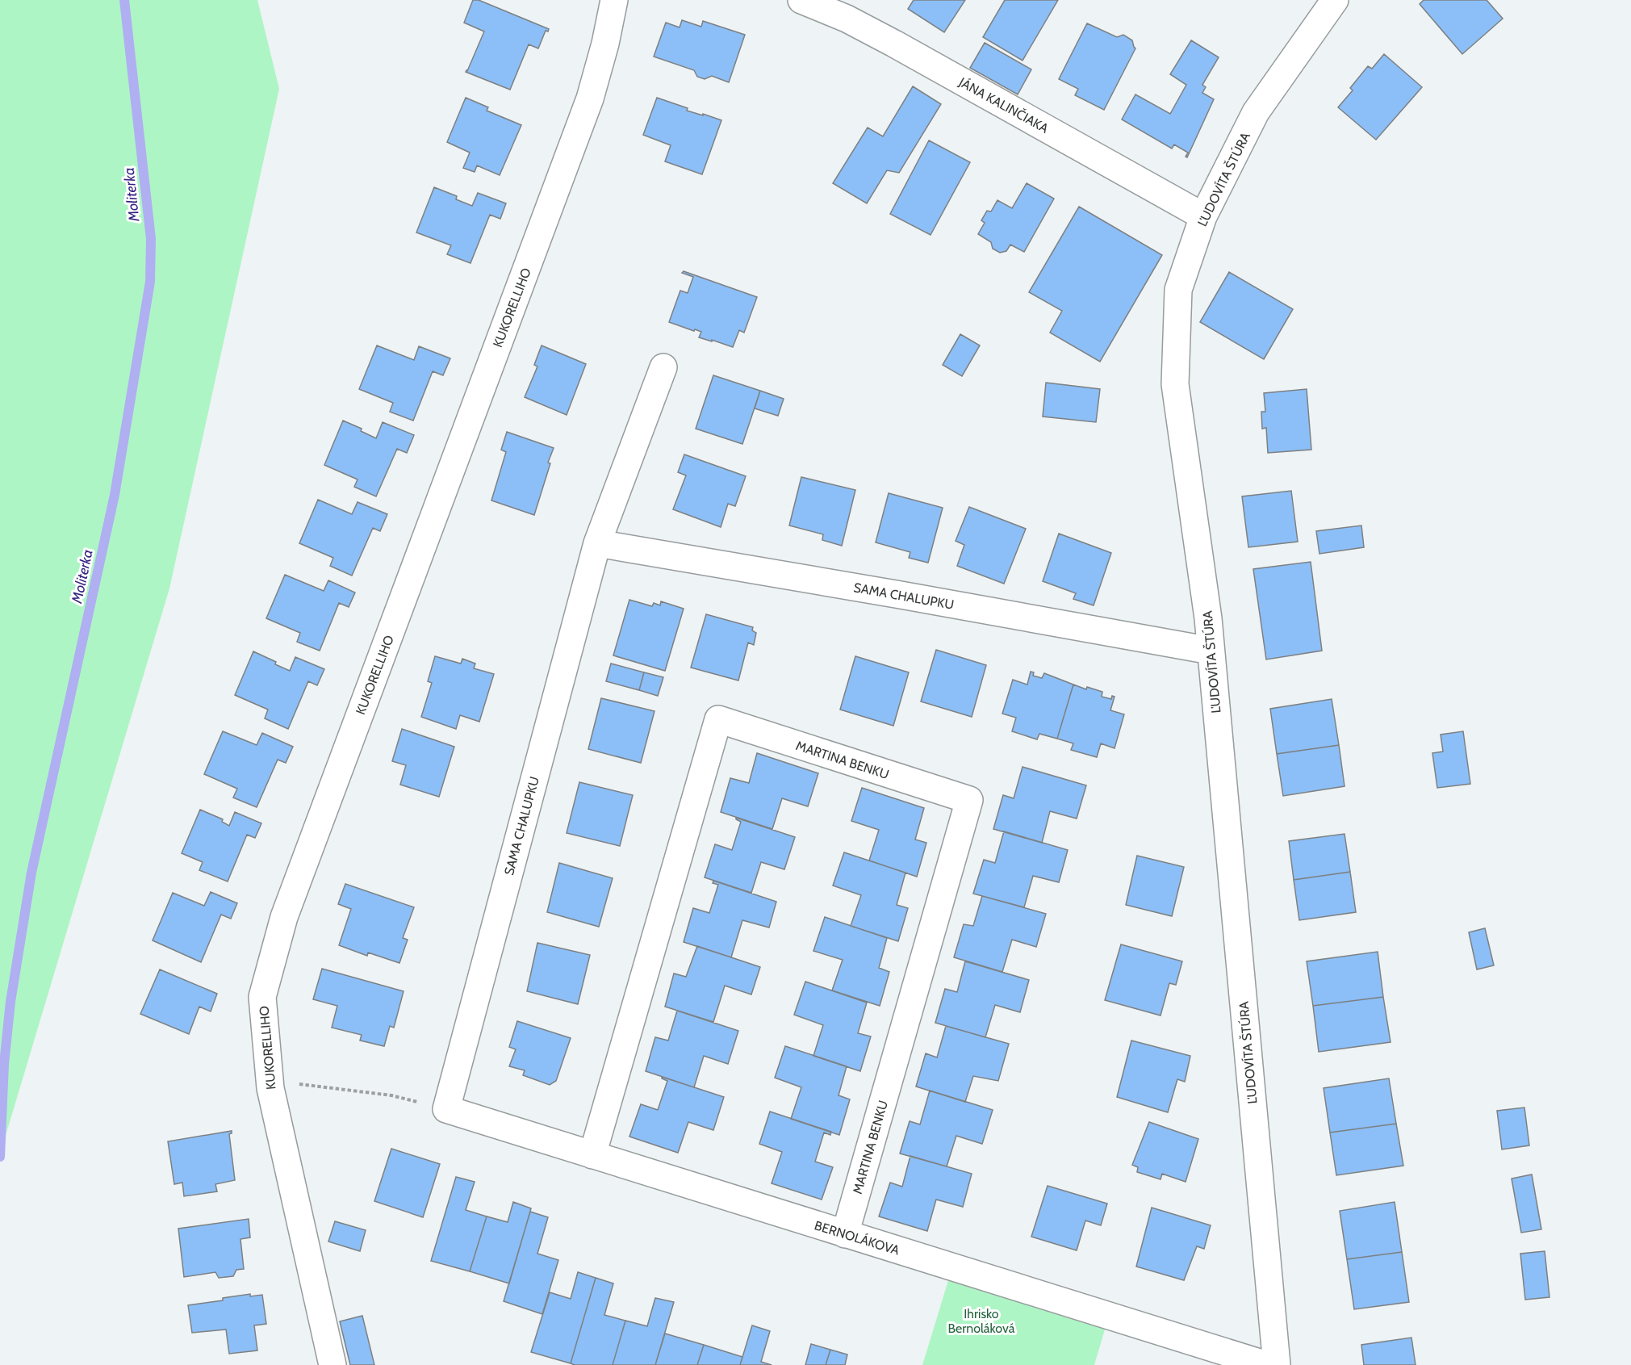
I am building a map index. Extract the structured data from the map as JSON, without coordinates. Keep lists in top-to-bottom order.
{
  "streets": {
    "street": [
      "JÁNA KALINČIAKA",
      "ĽUDOVÍTA ŠTÚRA",
      "KUKORELLIHO",
      "SAMA CHALUPKU",
      "MARTINA BENKU",
      "BERNOLÁKOVA"
    ]
  },
  "crossings": [
    ["JÁNA KALINČIAKA", "ĽUDOVÍTA ŠTÚRA"],
    ["ĽUDOVÍTA ŠTÚRA", "SAMA CHALUPKU"],
    ["SAMA CHALUPKU", "BERNOLÁKOVA"],
    ["MARTINA BENKU", "BERNOLÁKOVA"]
  ],
  "water": ["Moliterka"],
  "parks": ["Ihrisko Bernoláková"]
}
